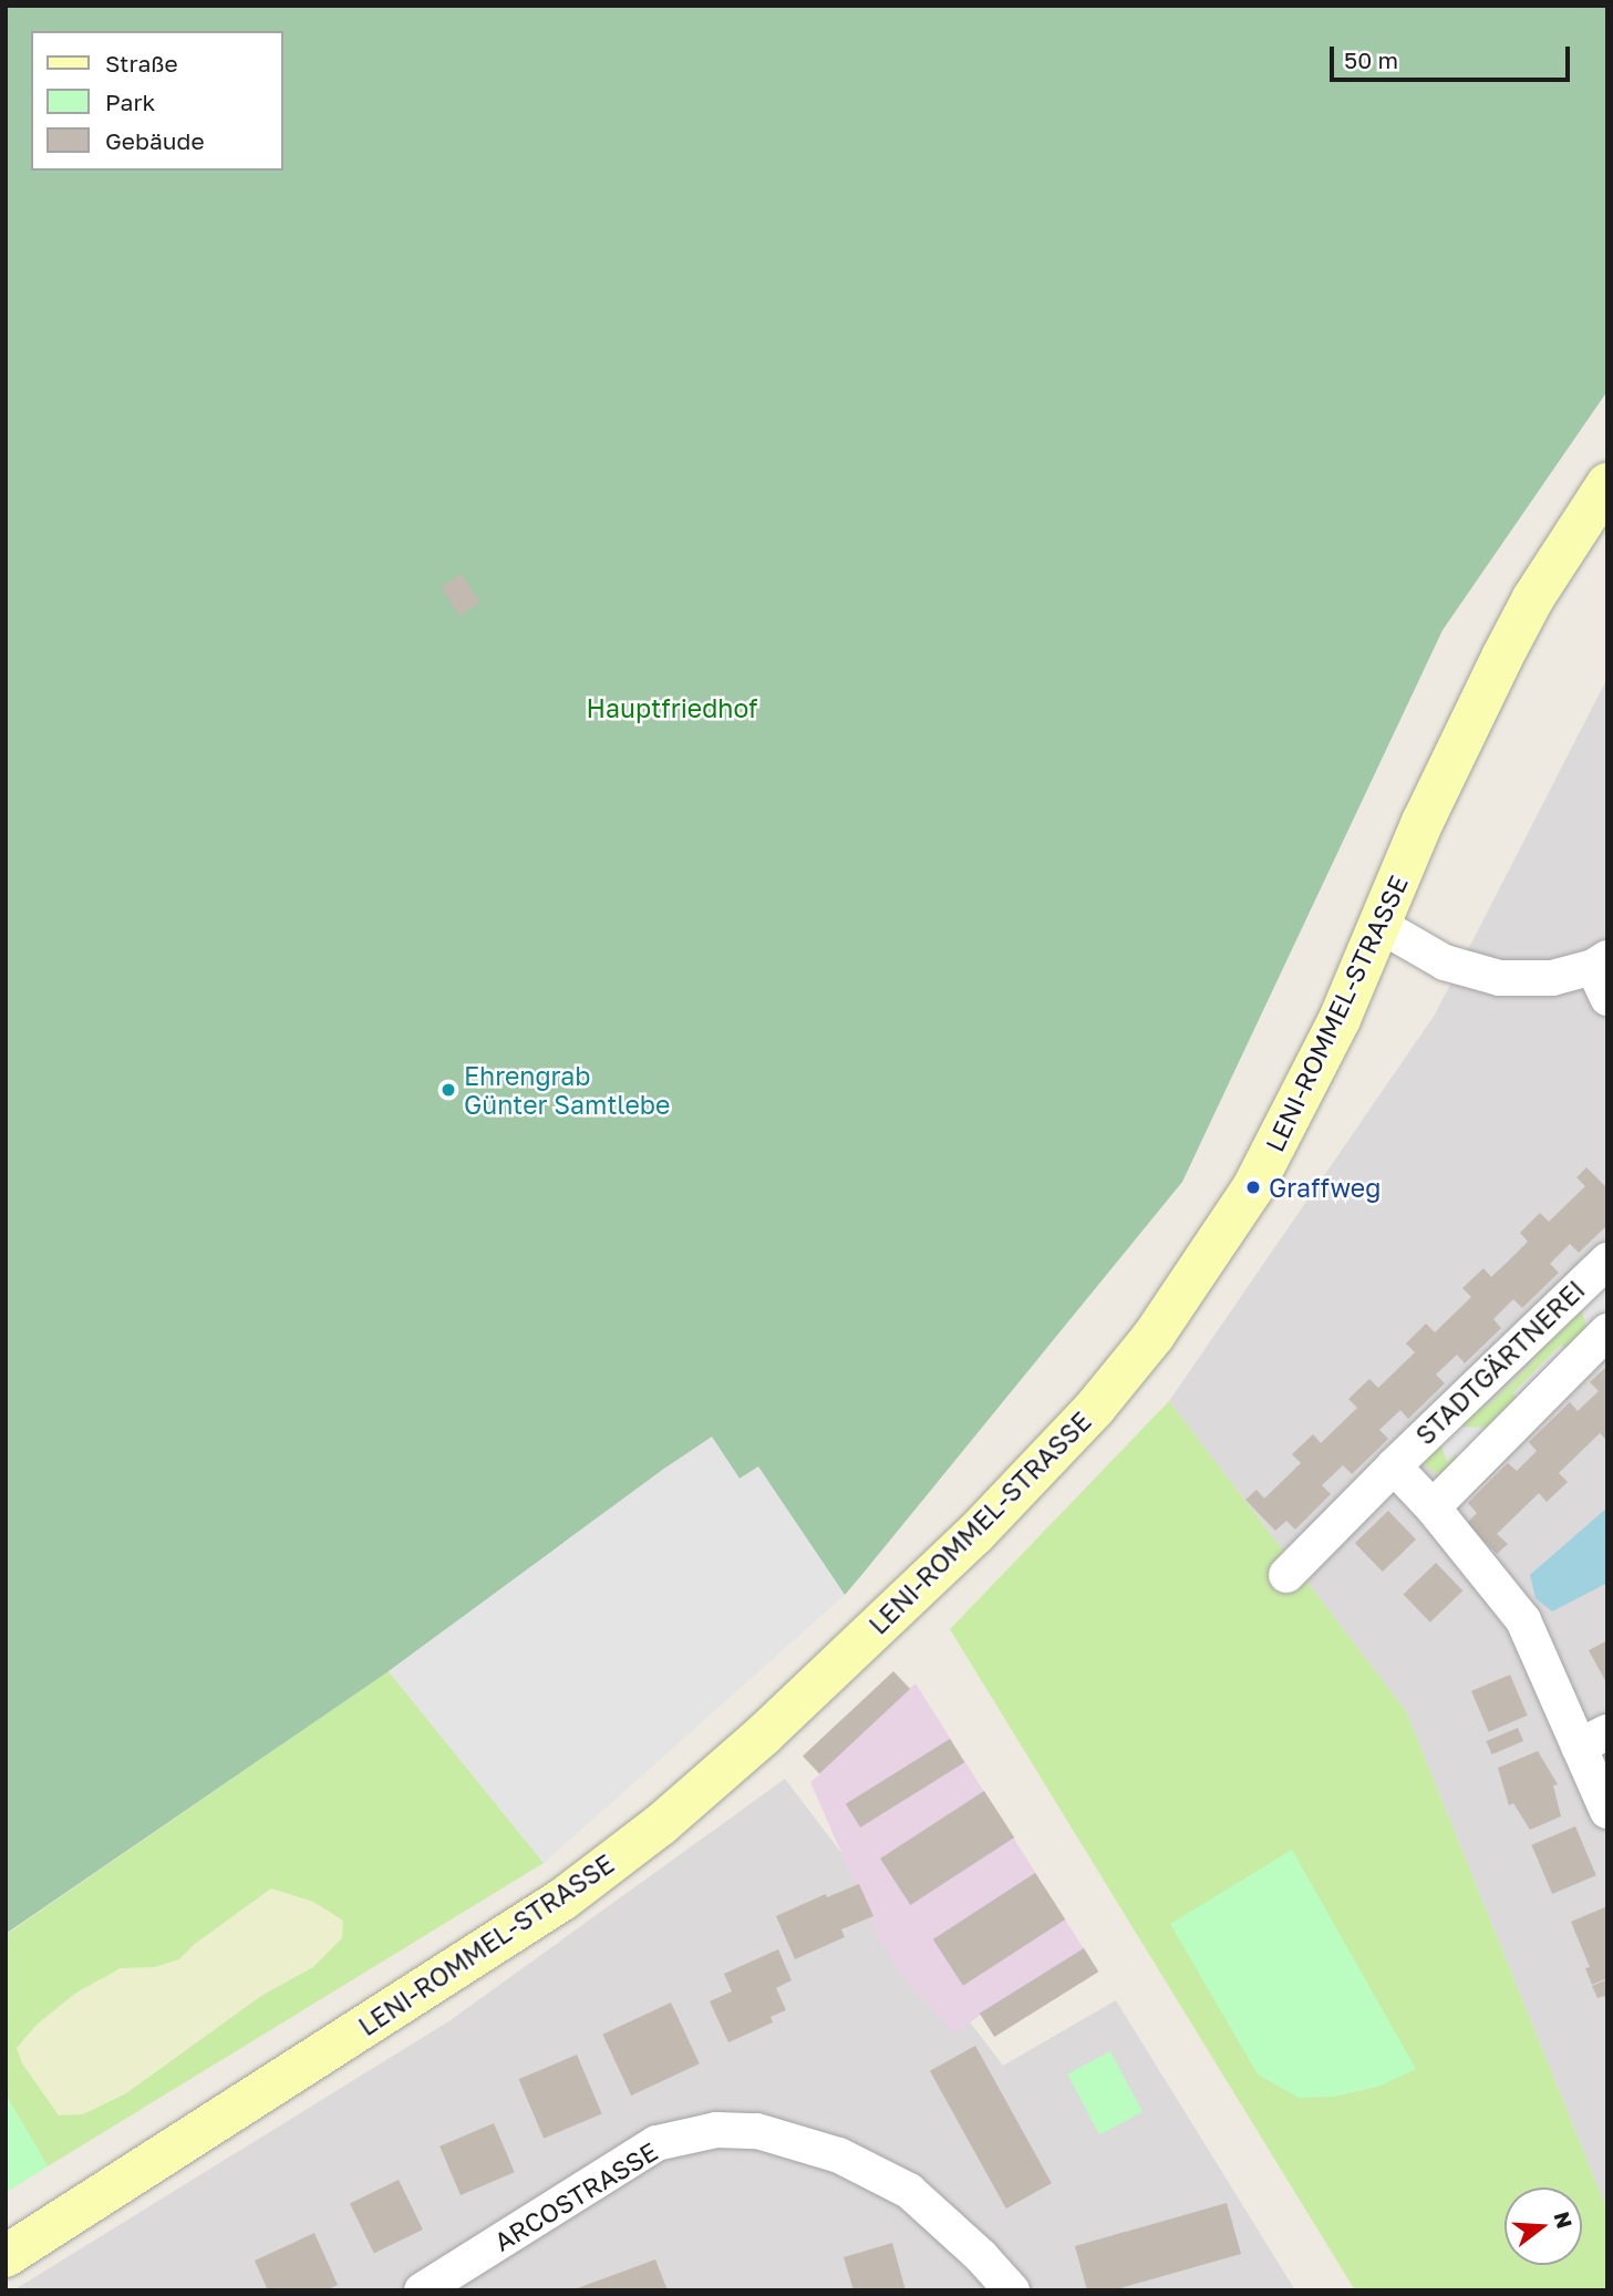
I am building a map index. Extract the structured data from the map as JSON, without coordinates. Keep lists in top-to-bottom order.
{
  "streets": {
    "main road": ["LENI-ROMMEL-STRASSE"],
    "street": ["STADTGÄRTNEREI", "ARCOSTRASSE"]
  },
  "parks": ["Hauptfriedhof"],
  "places": ["Ehrengrab Günter Samtlebe", "Graffweg"],
  "legend": ["Straße", "Park", "Gebäude"],
  "scale_bar": "50 m",
  "north": "right"
}
